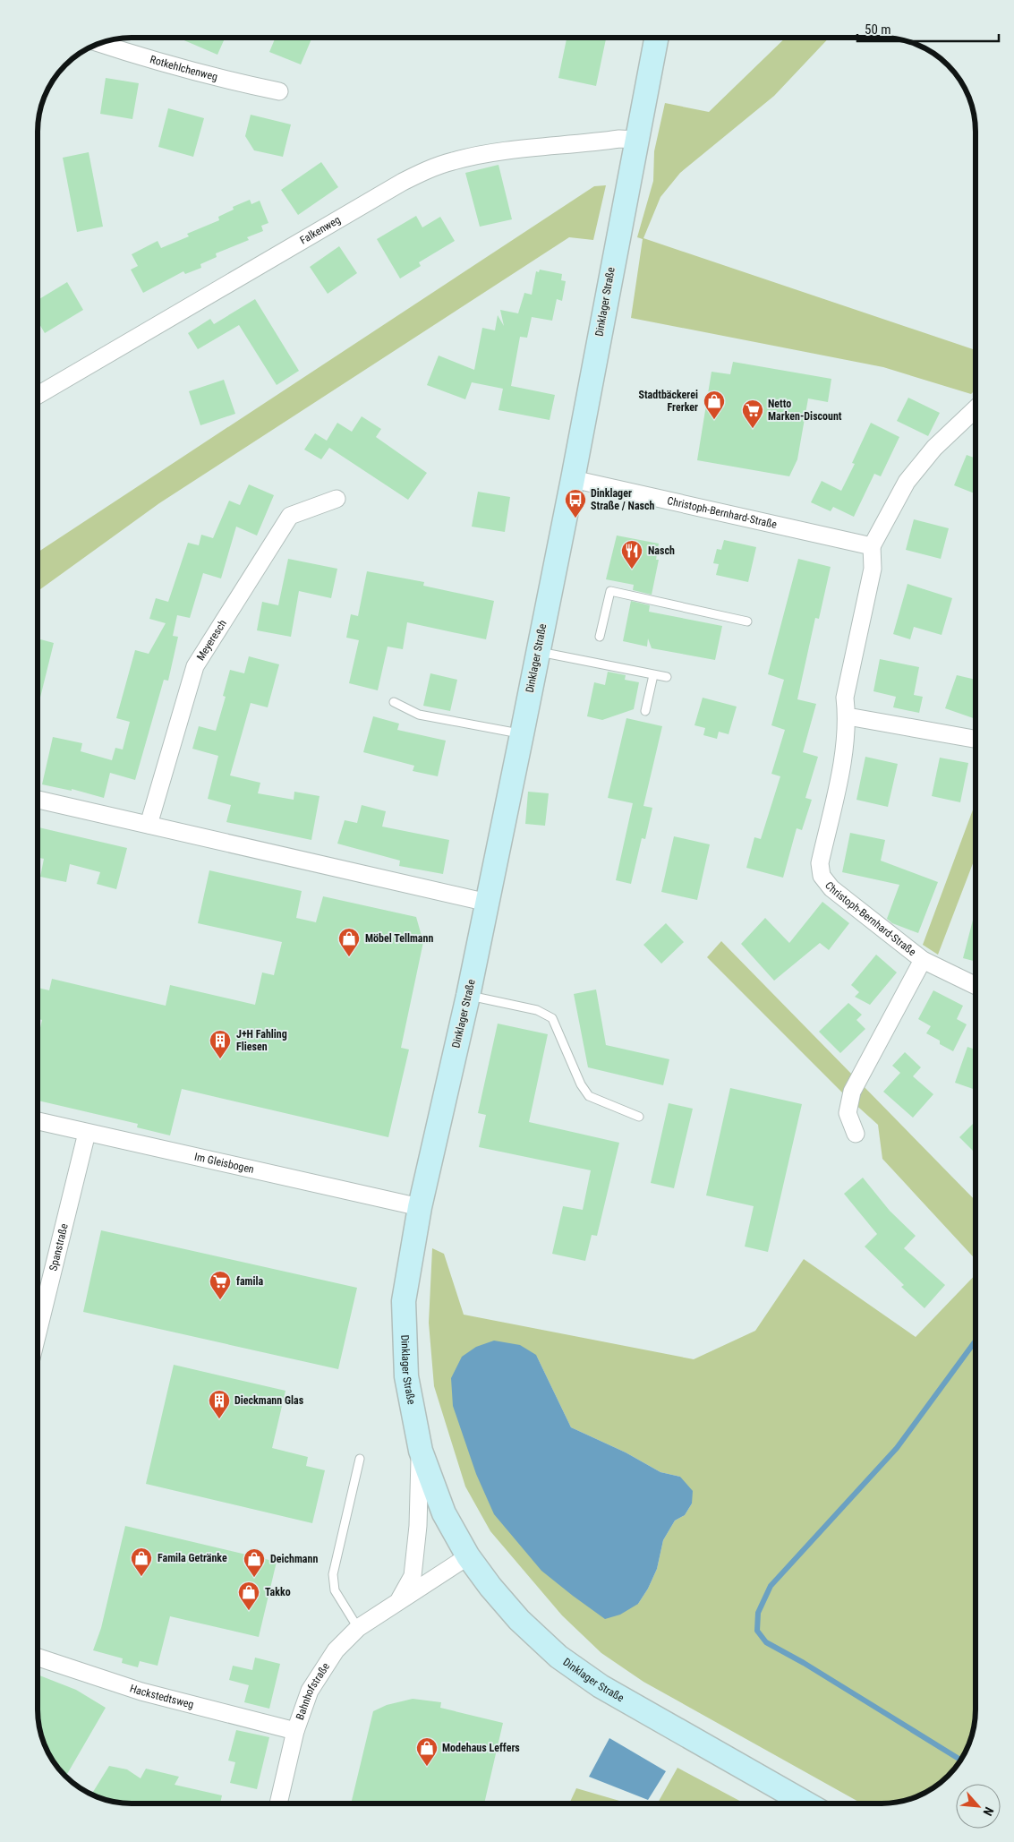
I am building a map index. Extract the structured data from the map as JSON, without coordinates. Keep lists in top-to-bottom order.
{
  "streets": {
    "main road": ["Dinklager Straße"],
    "street": [
      "Rotkehlchenweg",
      "Falkenweg",
      "Christoph-Bernhard-Straße",
      "Meyeresch",
      "Im Gleisbogen",
      "Spanstraße",
      "Bahnhofstraße",
      "Hackstedtsweg"
    ]
  },
  "crossings": [
    ["Falkenweg", "Dinklager Straße"],
    ["Dinklager Straße", "Christoph-Bernhard-Straße"],
    ["Dinklager Straße", "Im Gleisbogen"],
    ["Dinklager Straße", "Bahnhofstraße"],
    ["Im Gleisbogen", "Spanstraße"],
    ["Bahnhofstraße", "Hackstedtsweg"]
  ],
  "places": {
    "shop": [
      "Stadtbäckerei Frerker",
      "Möbel Tellmann",
      "Famila Getränke",
      "Deichmann",
      "Takko",
      "Modehaus Leffers"
    ],
    "supermarket": ["Netto Marken-Discount", "famila"],
    "bus stop": ["Dinklager Straße / Nasch"],
    "restaurant": ["Nasch"],
    "building": ["J+H Fahling Fliesen", "Dieckmann Glas"]
  },
  "scale_bar": "50 m",
  "north": "bottom right"
}
